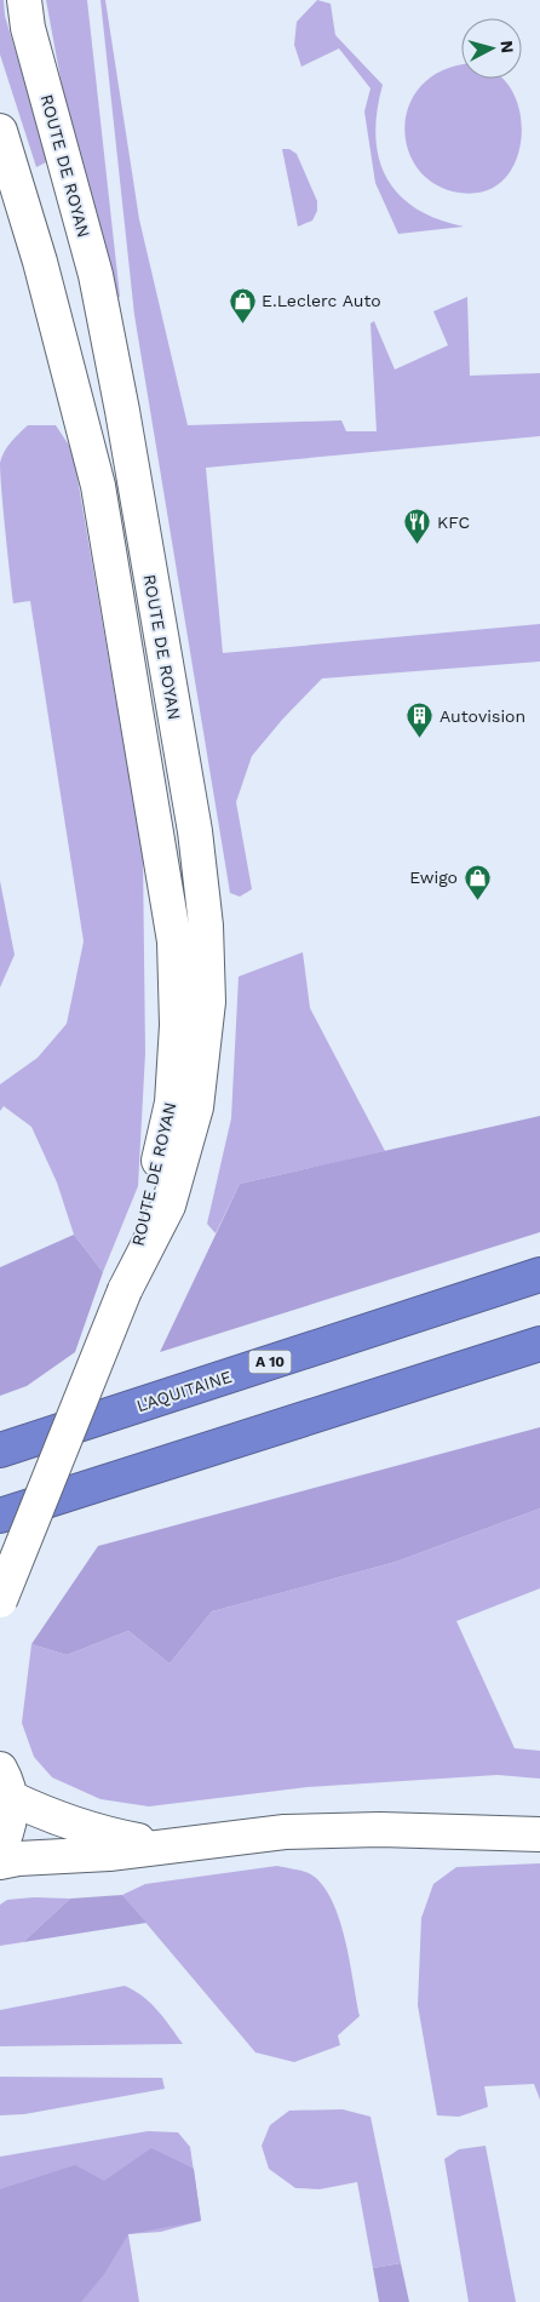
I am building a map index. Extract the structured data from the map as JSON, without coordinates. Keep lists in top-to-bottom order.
{
  "streets": {
    "highway": ["A 10", "L'AQUITAINE"],
    "main road": ["ROUTE DE ROYAN"]
  },
  "places": {
    "shop": ["E.Leclerc Auto", "Ewigo"],
    "restaurant": ["KFC"],
    "building": ["Autovision"]
  },
  "north": "right"
}
